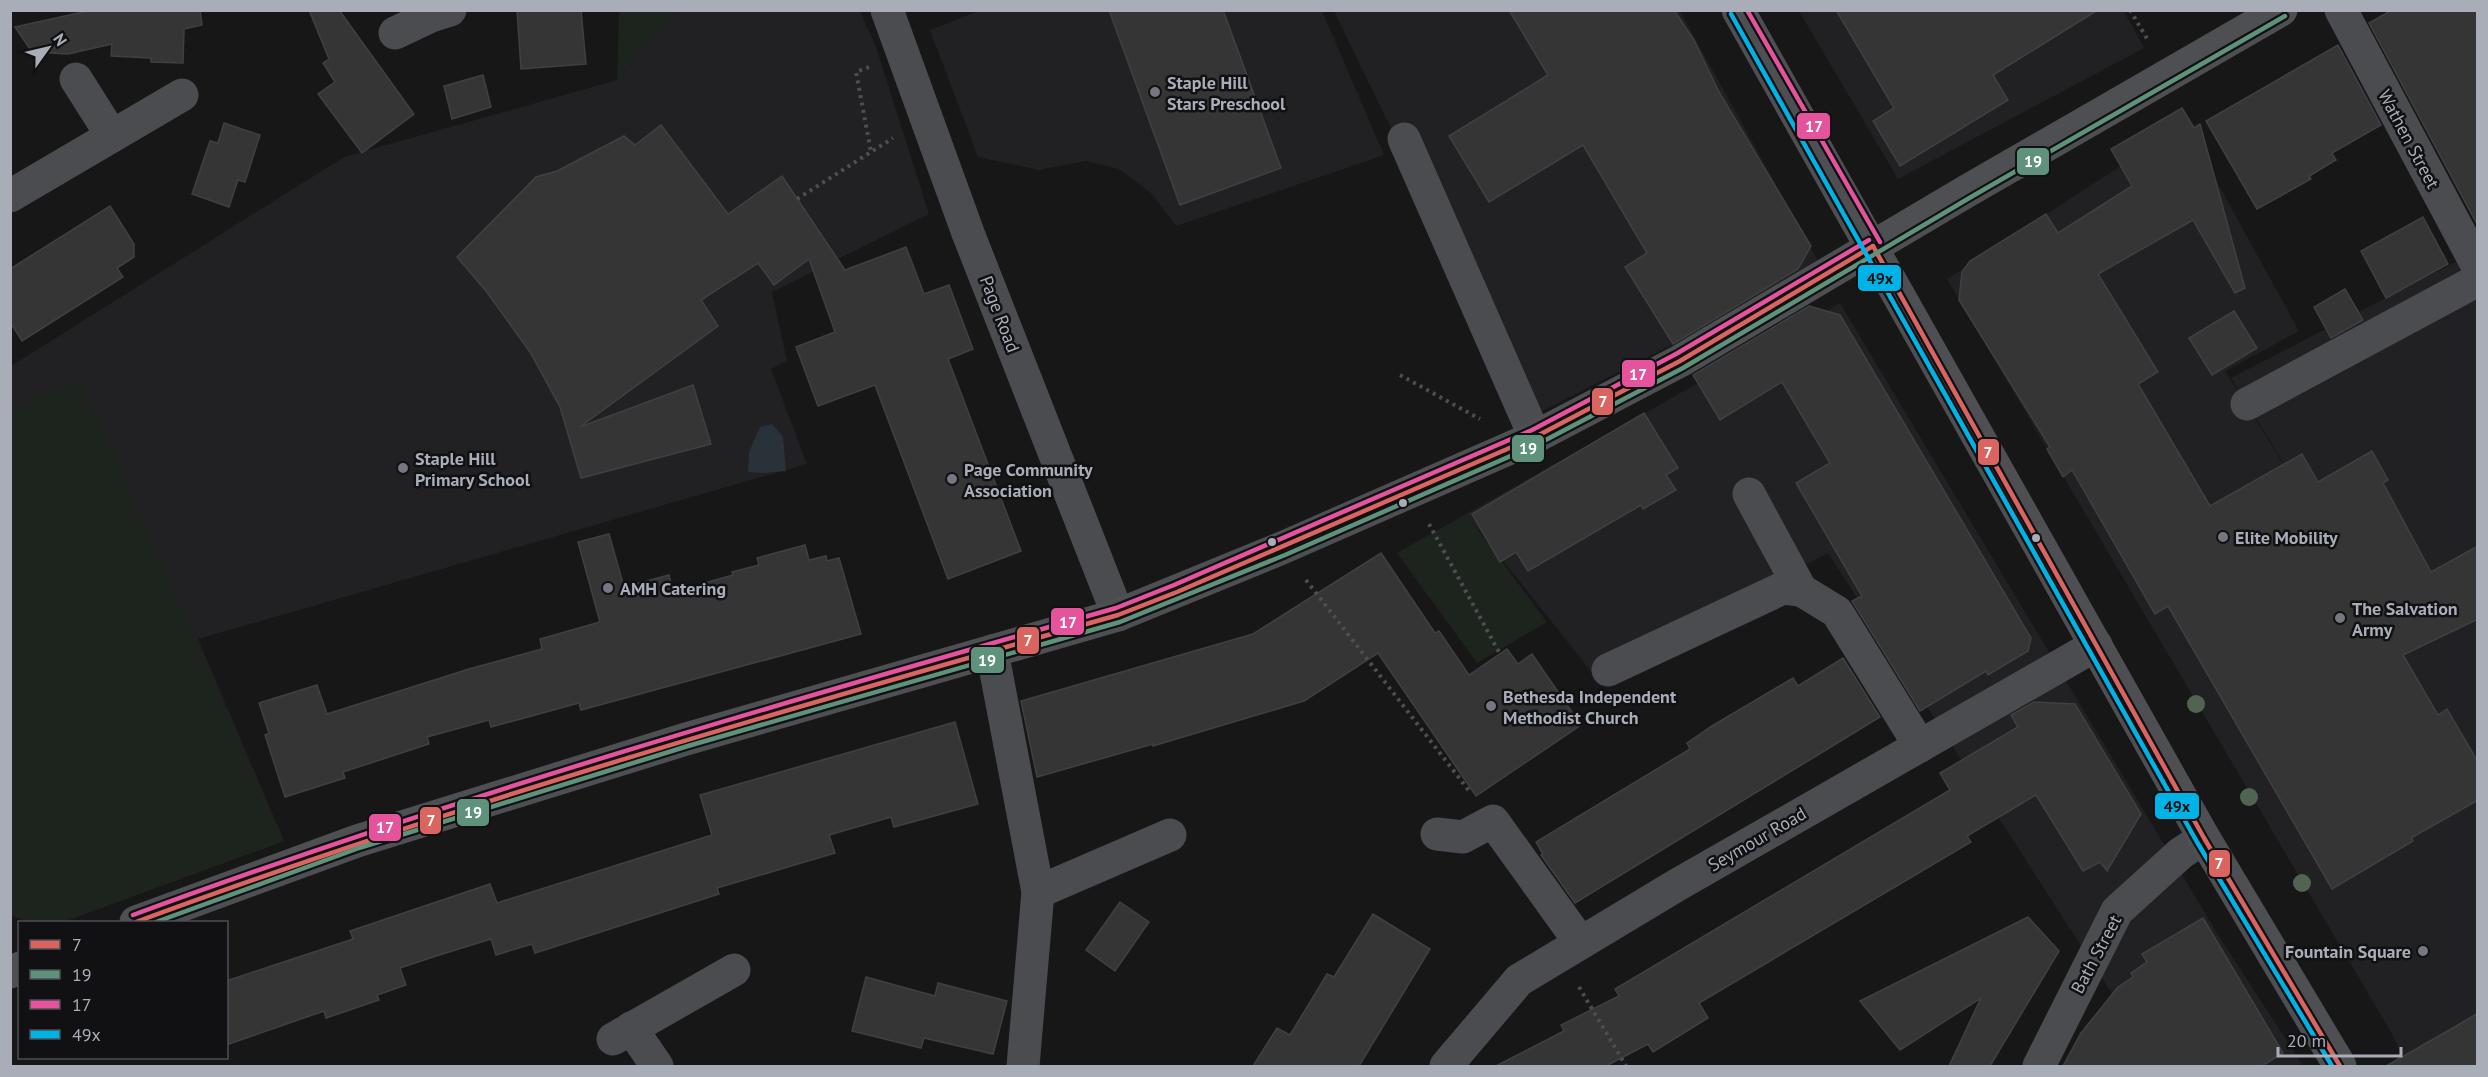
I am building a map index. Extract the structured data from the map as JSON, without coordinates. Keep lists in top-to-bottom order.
{
  "streets": {
    "street": [
      "Wathen Street",
      "Page Road",
      "Seymour Road",
      "Bath Street"
    ]
  },
  "places": [
    "Staple Hill Stars Preschool",
    "Staple Hill Primary School",
    "Page Community Association",
    "Elite Mobility",
    "AMH Catering",
    "The Salvation Army",
    "Bethesda Independent Methodist Church",
    "Fountain Square"
  ],
  "lines": [
    "transit line 17",
    "transit line 49x",
    "transit line 19",
    "transit line 7"
  ],
  "legend": [
    "7",
    "19",
    "17",
    "49x"
  ],
  "scale_bar": "20 m",
  "north": "top right"
}
